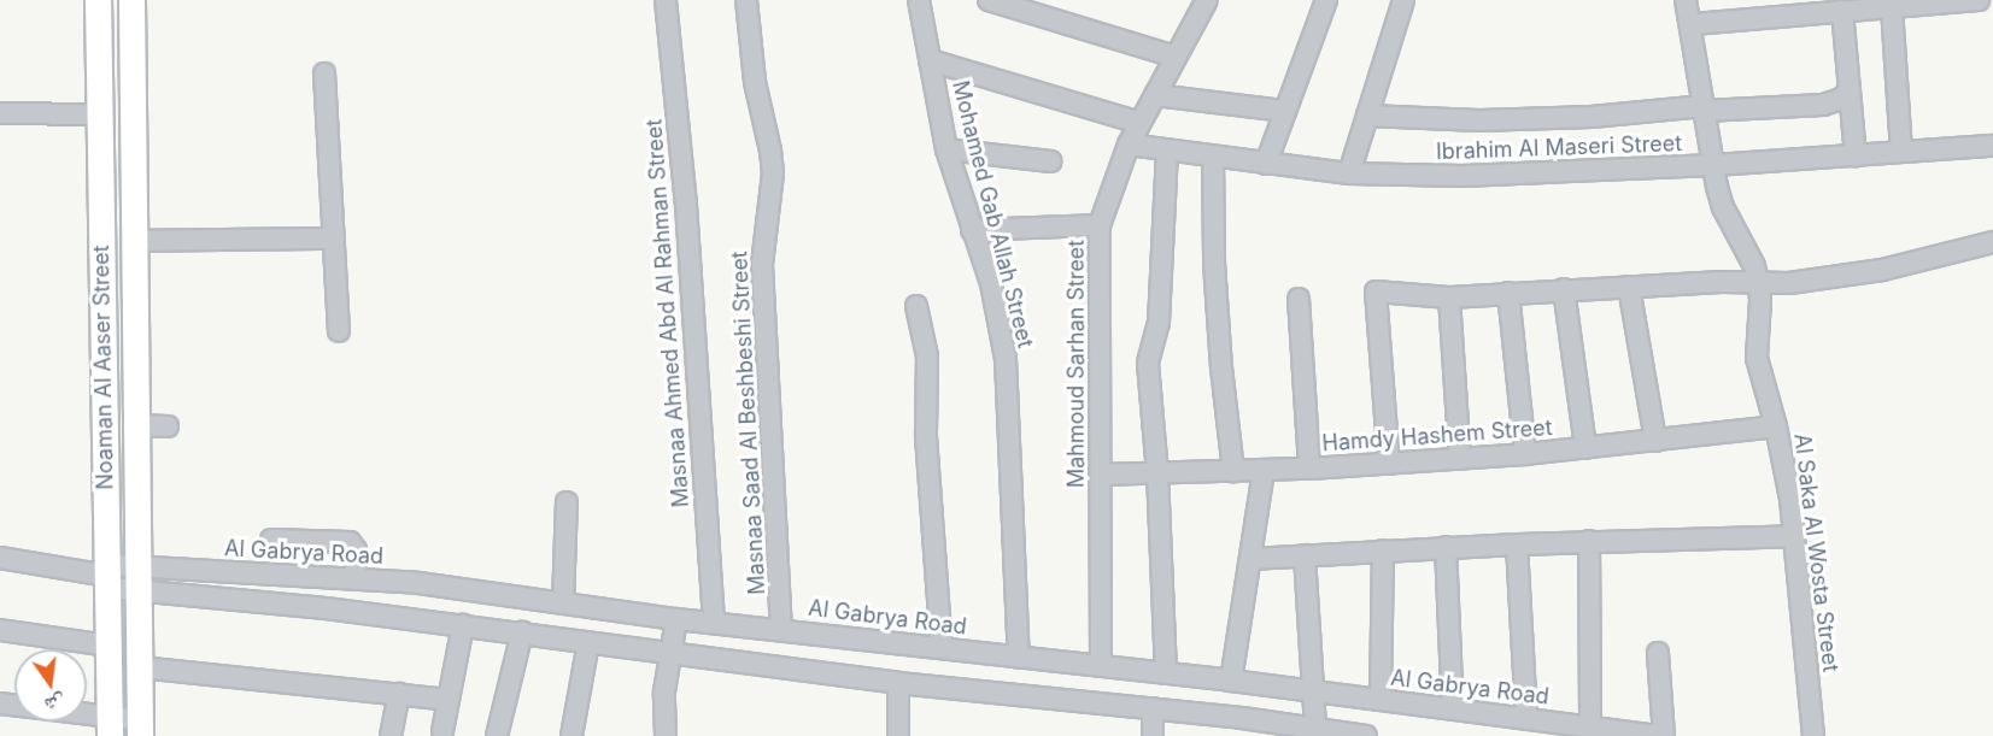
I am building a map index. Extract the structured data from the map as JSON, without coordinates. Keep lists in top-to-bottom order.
{
  "streets": {
    "main road": ["Noaman Al Aaser Street"],
    "street": [
      "Ibrahim Al Maseri Street",
      "Mohamed Gab Allah Street",
      "Masnaa Ahmed Abd Al Rahman Street",
      "Mahmoud Sarhan Street",
      "Masnaa Saad Al Beshbeshi Street",
      "Hamdy Hashem Street",
      "Al Gabrya Road",
      "Al Saka Al Wosta Street"
    ]
  },
  "crossings": [
    ["Ibrahim Al Maseri Street", "Mahmoud Sarhan Street"],
    ["Ibrahim Al Maseri Street", "Al Saka Al Wosta Street"],
    ["Mohamed Gab Allah Street", "Al Gabrya Road"],
    ["Masnaa Ahmed Abd Al Rahman Street", "Al Gabrya Road"],
    ["Mahmoud Sarhan Street", "Hamdy Hashem Street"],
    ["Mahmoud Sarhan Street", "Al Gabrya Road"],
    ["Noaman Al Aaser Street", "Al Gabrya Road"],
    ["Masnaa Saad Al Beshbeshi Street", "Al Gabrya Road"],
    ["Hamdy Hashem Street", "Al Saka Al Wosta Street"]
  ],
  "north": "bottom"
}
